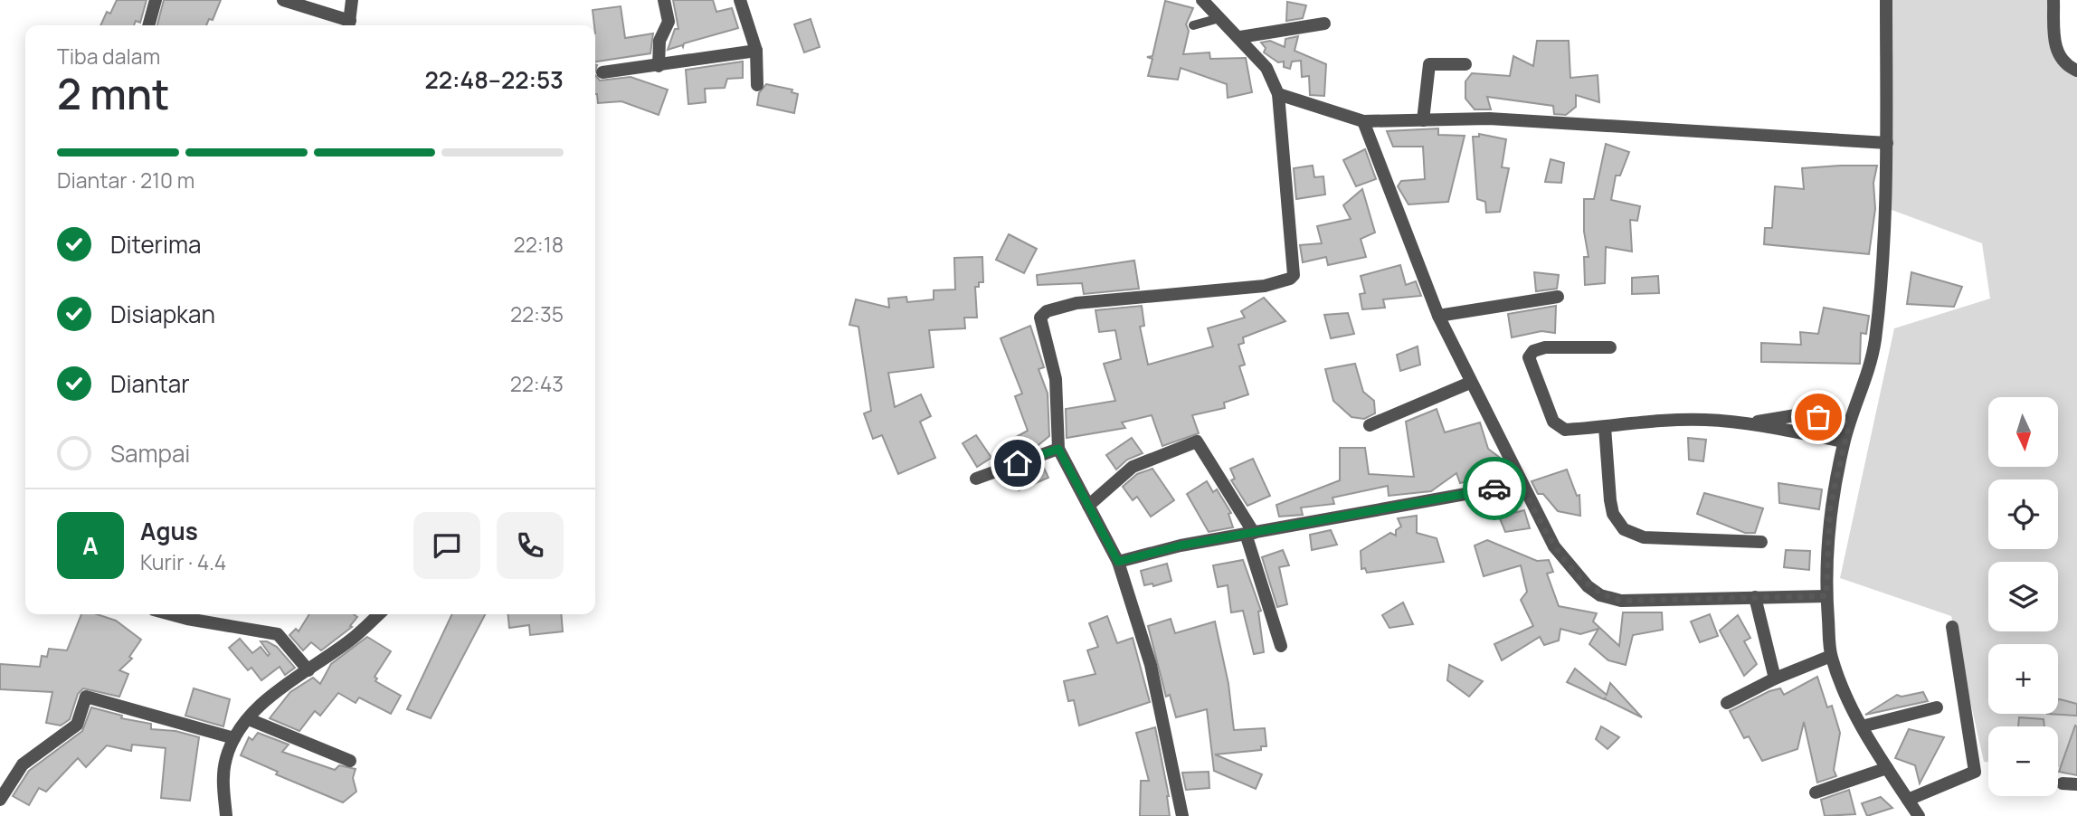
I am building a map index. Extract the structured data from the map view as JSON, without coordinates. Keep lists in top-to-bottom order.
{
  "north": "bottom",
  "page": {
    "heading": ["2 mnt", "Tiba dalam", "22:48–22:53"],
    "panel": ["Agus", "Kurir · 4.4"],
    "bar": "Diantar · 210 m",
    "list": [
      ["Diterima", "22:18"],
      ["Disiapkan", "22:35"],
      ["Diantar", "22:43"],
      "Sampai"
    ],
    "map_buttons": ["+", "−"],
    "round": "A"
  }
}
